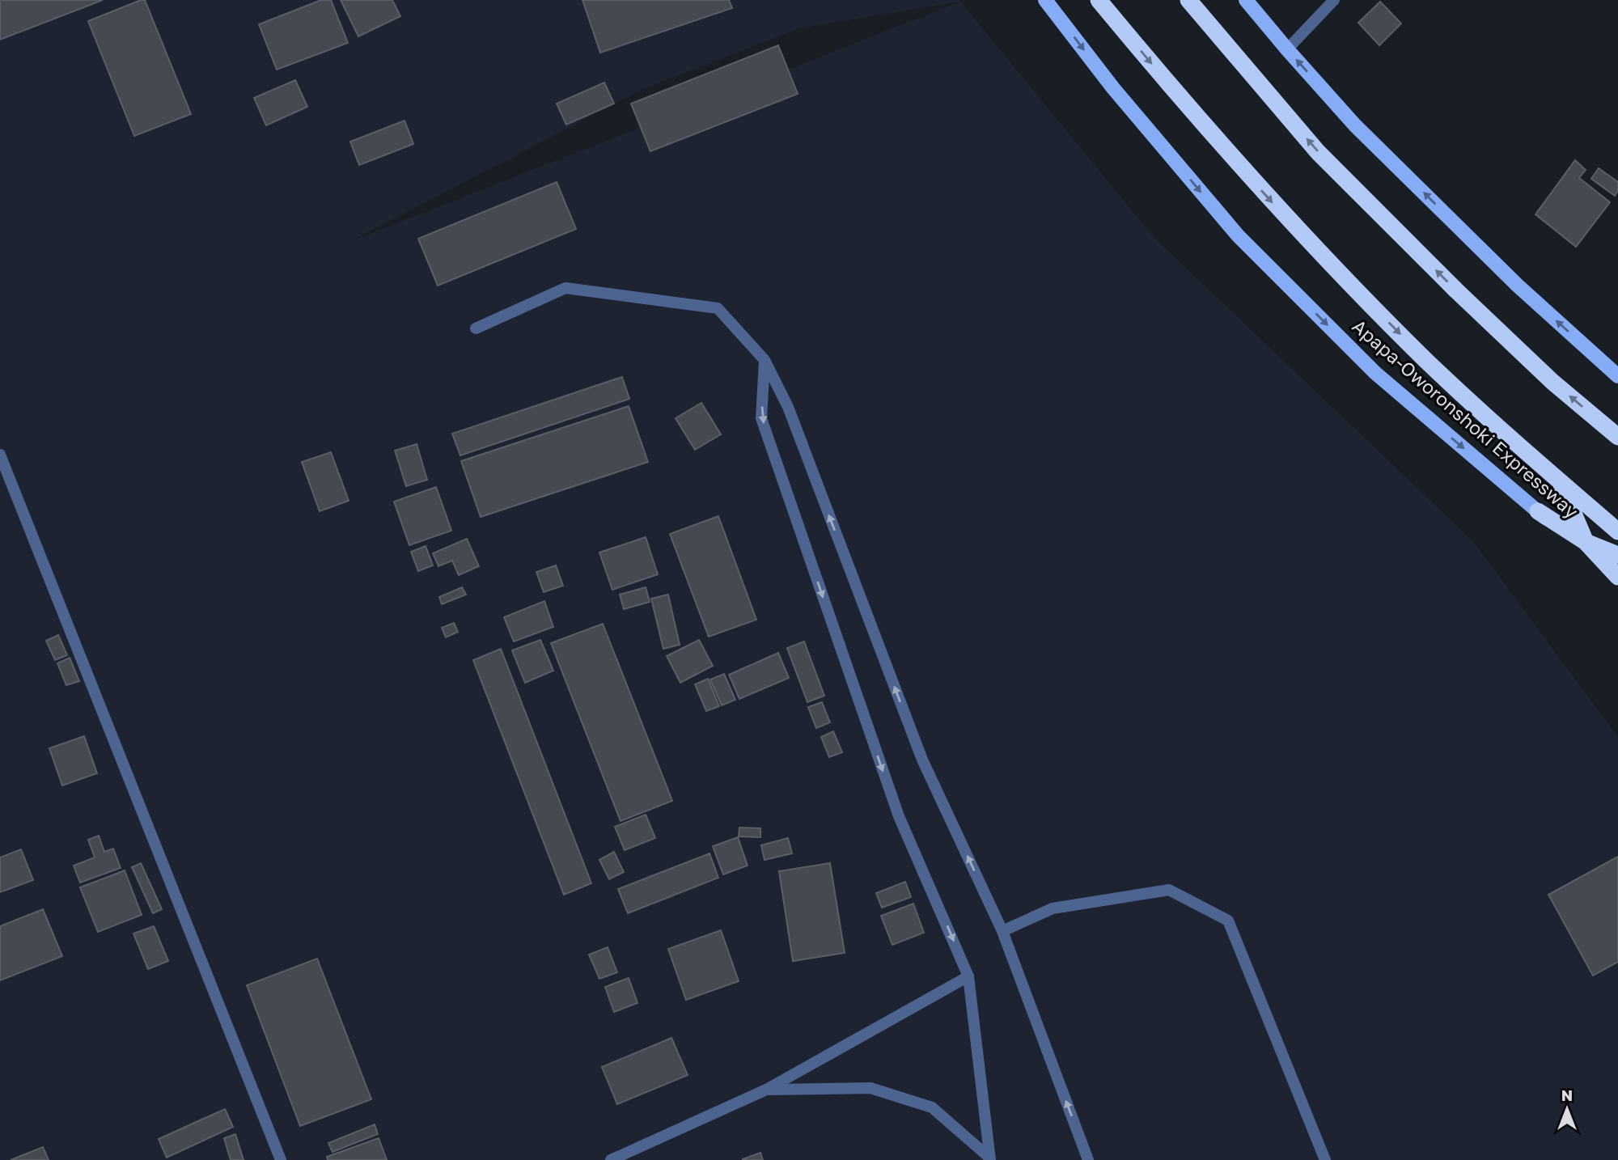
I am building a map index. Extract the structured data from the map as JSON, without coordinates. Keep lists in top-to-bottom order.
{
  "streets": {
    "highway": ["Apapa-Oworonshoki Expressway"]
  },
  "north": "top"
}
